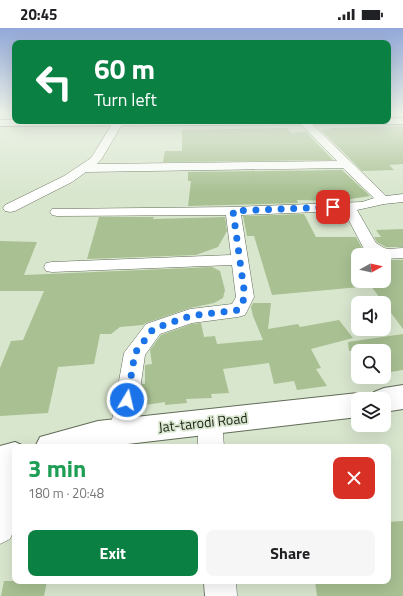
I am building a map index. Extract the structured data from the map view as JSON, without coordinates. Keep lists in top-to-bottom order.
{
  "streets": {
    "main road": ["Jat-tarodi Road"]
  },
  "north": "right",
  "page": {
    "status": "20:45",
    "turn": ["60 m", "Turn left"],
    "heading": ["3 min", "180 m · 20:48"],
    "buttons": ["Exit", "Share"]
  }
}
